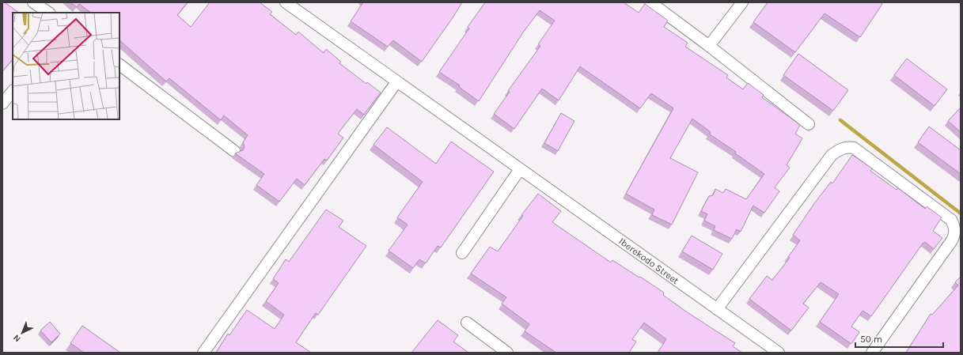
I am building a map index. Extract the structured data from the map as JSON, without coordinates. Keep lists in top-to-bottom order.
{
  "streets": {
    "street": ["Iberekodo Street"]
  },
  "scale_bar": "50 m",
  "north": "bottom left"
}
